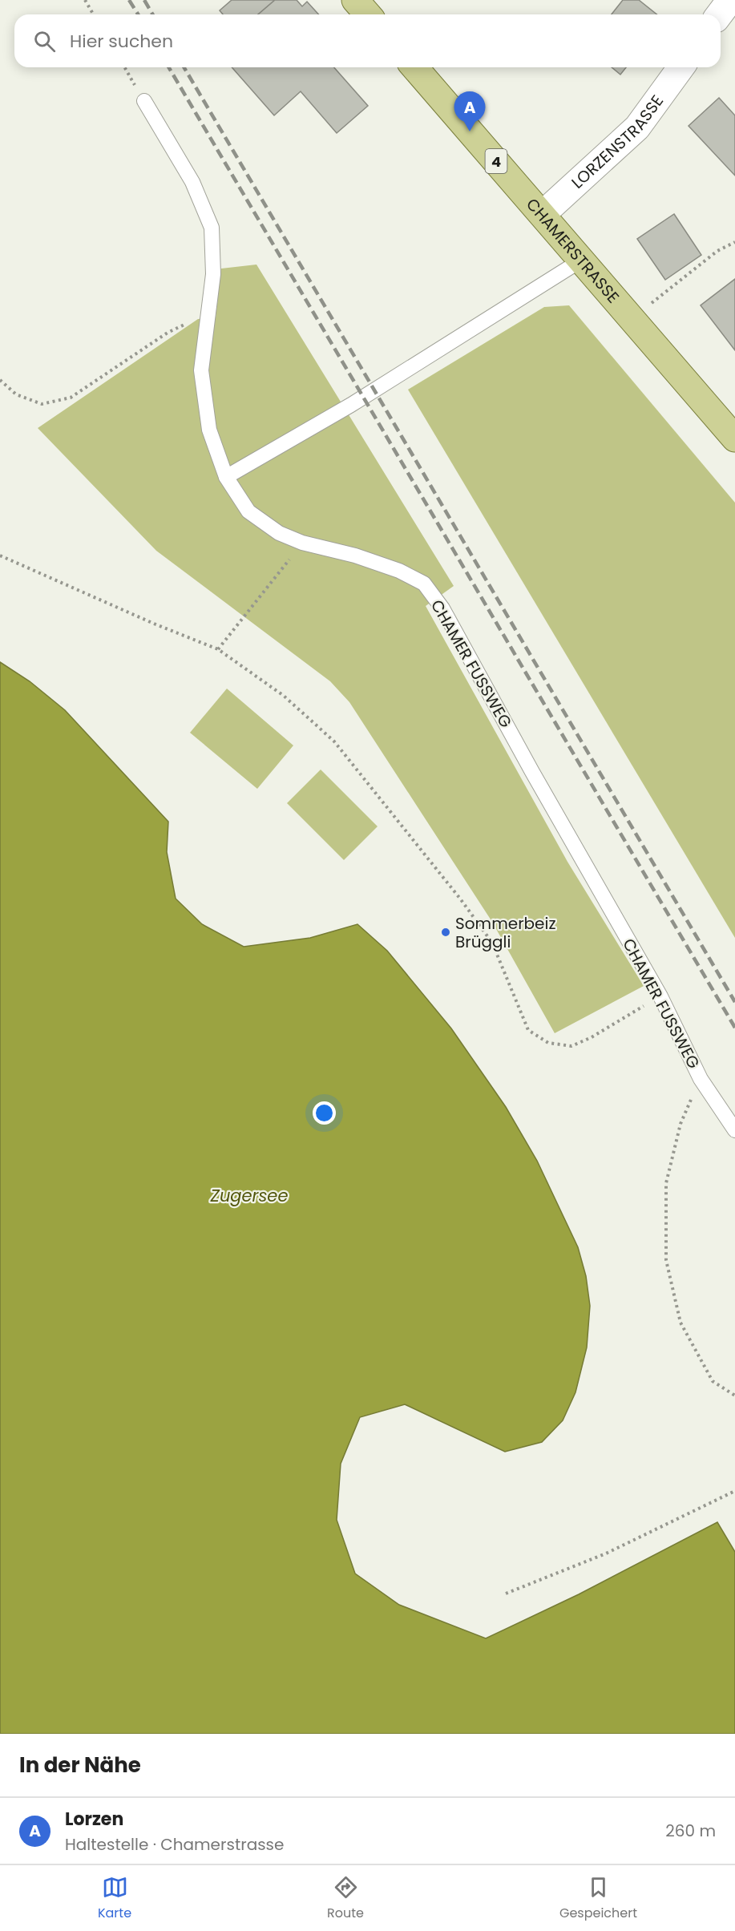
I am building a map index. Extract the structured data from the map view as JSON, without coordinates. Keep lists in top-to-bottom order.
{
  "streets": {
    "main road": ["4", "CHAMERSTRASSE"],
    "street": ["LORZENSTRASSE"],
    "lane": ["CHAMER FUSSWEG"]
  },
  "crossings": [
    ["LORZENSTRASSE", "CHAMERSTRASSE"]
  ],
  "water": ["Zugersee"],
  "places": ["Sommerbeiz Brüggli"],
  "page": {
    "search": "Hier suchen",
    "pins": "A",
    "heading": "In der Nähe",
    "list": [
      {
        "mark": "A",
        "name": "Lorzen",
        "note": "Haltestelle · Chamerstrasse",
        "value": "260 m"
      }
    ],
    "nav": ["Karte", "Route", "Gespeichert"]
  }
}
